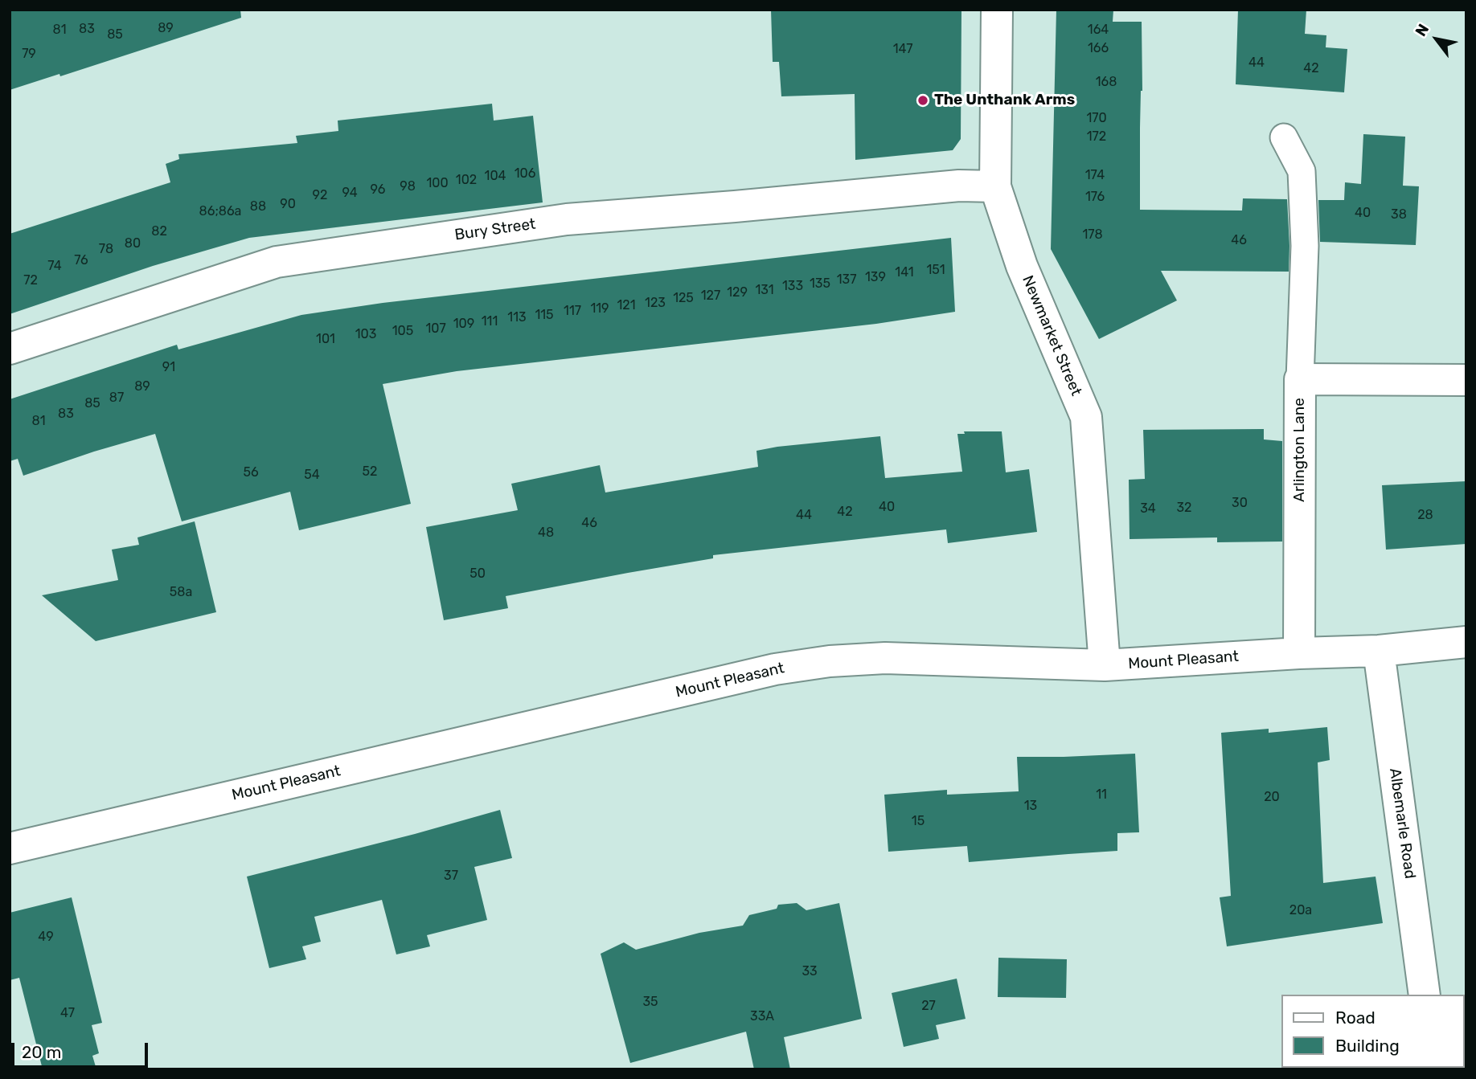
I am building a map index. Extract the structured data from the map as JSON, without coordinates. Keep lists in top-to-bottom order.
{
  "streets": {
    "street": [
      "Bury Street",
      "Newmarket Street",
      "Arlington Lane",
      "Mount Pleasant",
      "Albemarle Road"
    ]
  },
  "crossings": [
    ["Bury Street", "Newmarket Street"],
    ["Newmarket Street", "Mount Pleasant"],
    ["Arlington Lane", "Mount Pleasant"],
    ["Mount Pleasant", "Albemarle Road"]
  ],
  "places": ["The Unthank Arms"],
  "house_numbers": [
    "89",
    "83",
    "81",
    "164",
    "85",
    "166",
    "147",
    "79",
    "44",
    "42",
    "168",
    "170",
    "172",
    "106",
    "174",
    "104",
    "102",
    "100",
    "98",
    "96",
    "94",
    "92",
    "176",
    "90",
    "88",
    "86;86a",
    "40",
    "38",
    "82",
    "178",
    "46",
    "80",
    "78",
    "76",
    "74",
    "151",
    "141",
    "139",
    "137",
    "72",
    "135",
    "133",
    "131",
    "129",
    "127",
    "125",
    "123",
    "121",
    "119",
    "117",
    "115",
    "113",
    "111",
    "109",
    "107",
    "105",
    "103",
    "101",
    "91",
    "89",
    "87",
    "85",
    "83",
    "81",
    "52",
    "56",
    "54",
    "30",
    "40",
    "32",
    "34",
    "42",
    "44",
    "28",
    "46",
    "48",
    "50",
    "58a",
    "11",
    "20",
    "13",
    "15",
    "37",
    "20a",
    "49",
    "33",
    "35",
    "27",
    "47",
    "33A"
  ],
  "legend": ["Road", "Building"],
  "scale_bar": "20 m",
  "north": "top left"
}
